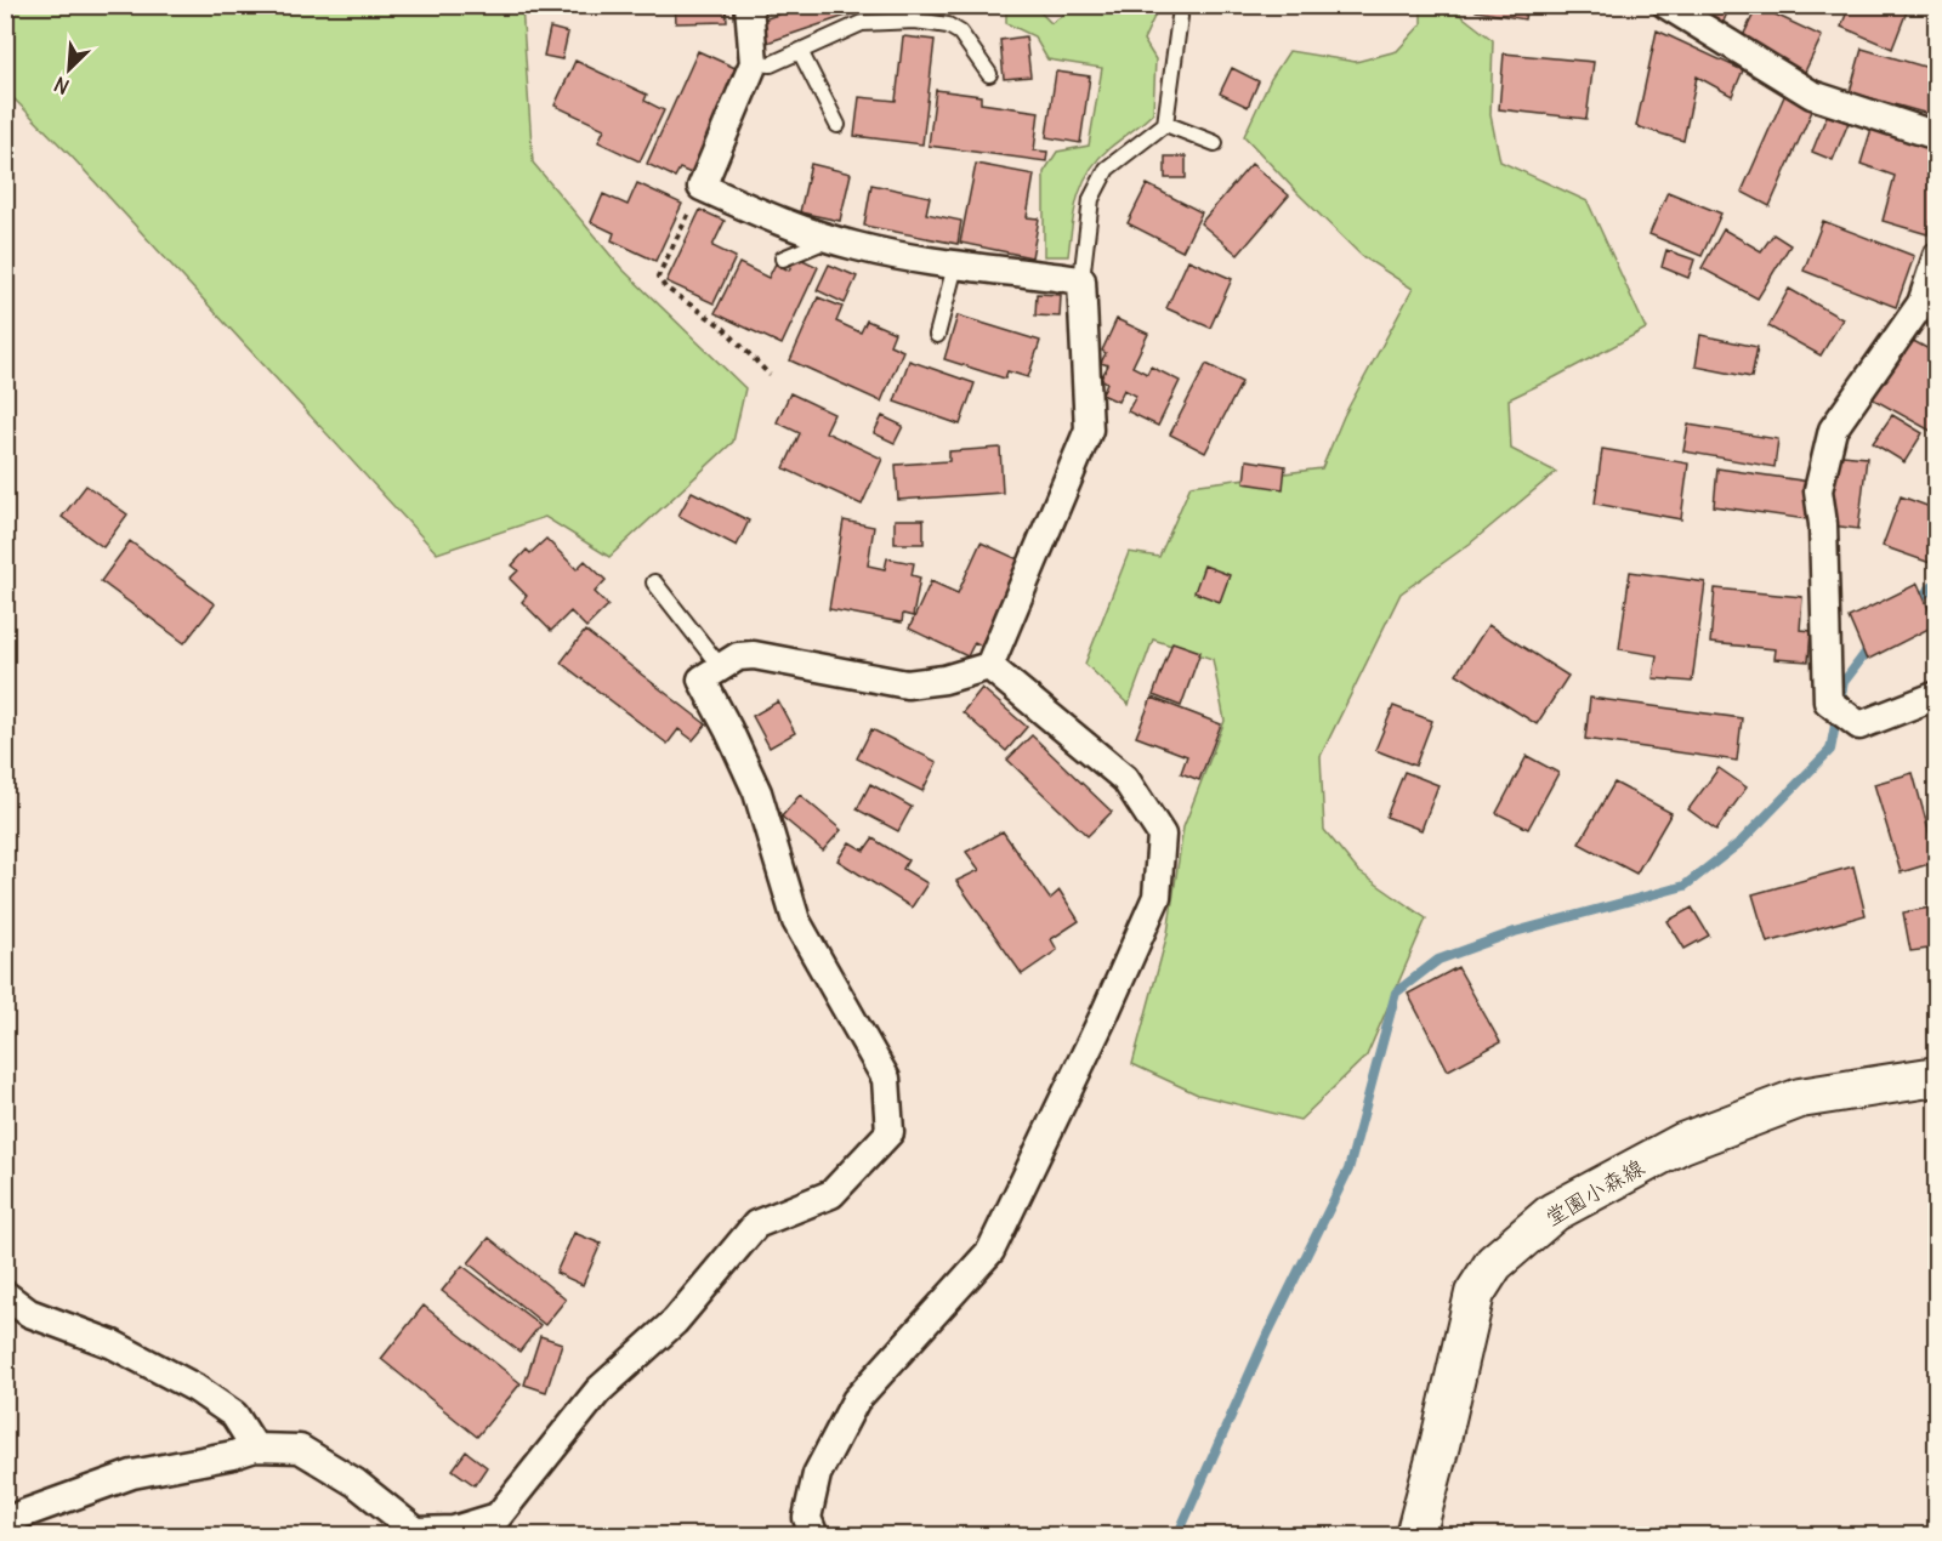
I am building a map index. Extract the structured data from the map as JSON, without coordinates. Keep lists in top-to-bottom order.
{
  "streets": {
    "main road": ["堂園小森線"]
  },
  "north": "bottom left"
}
